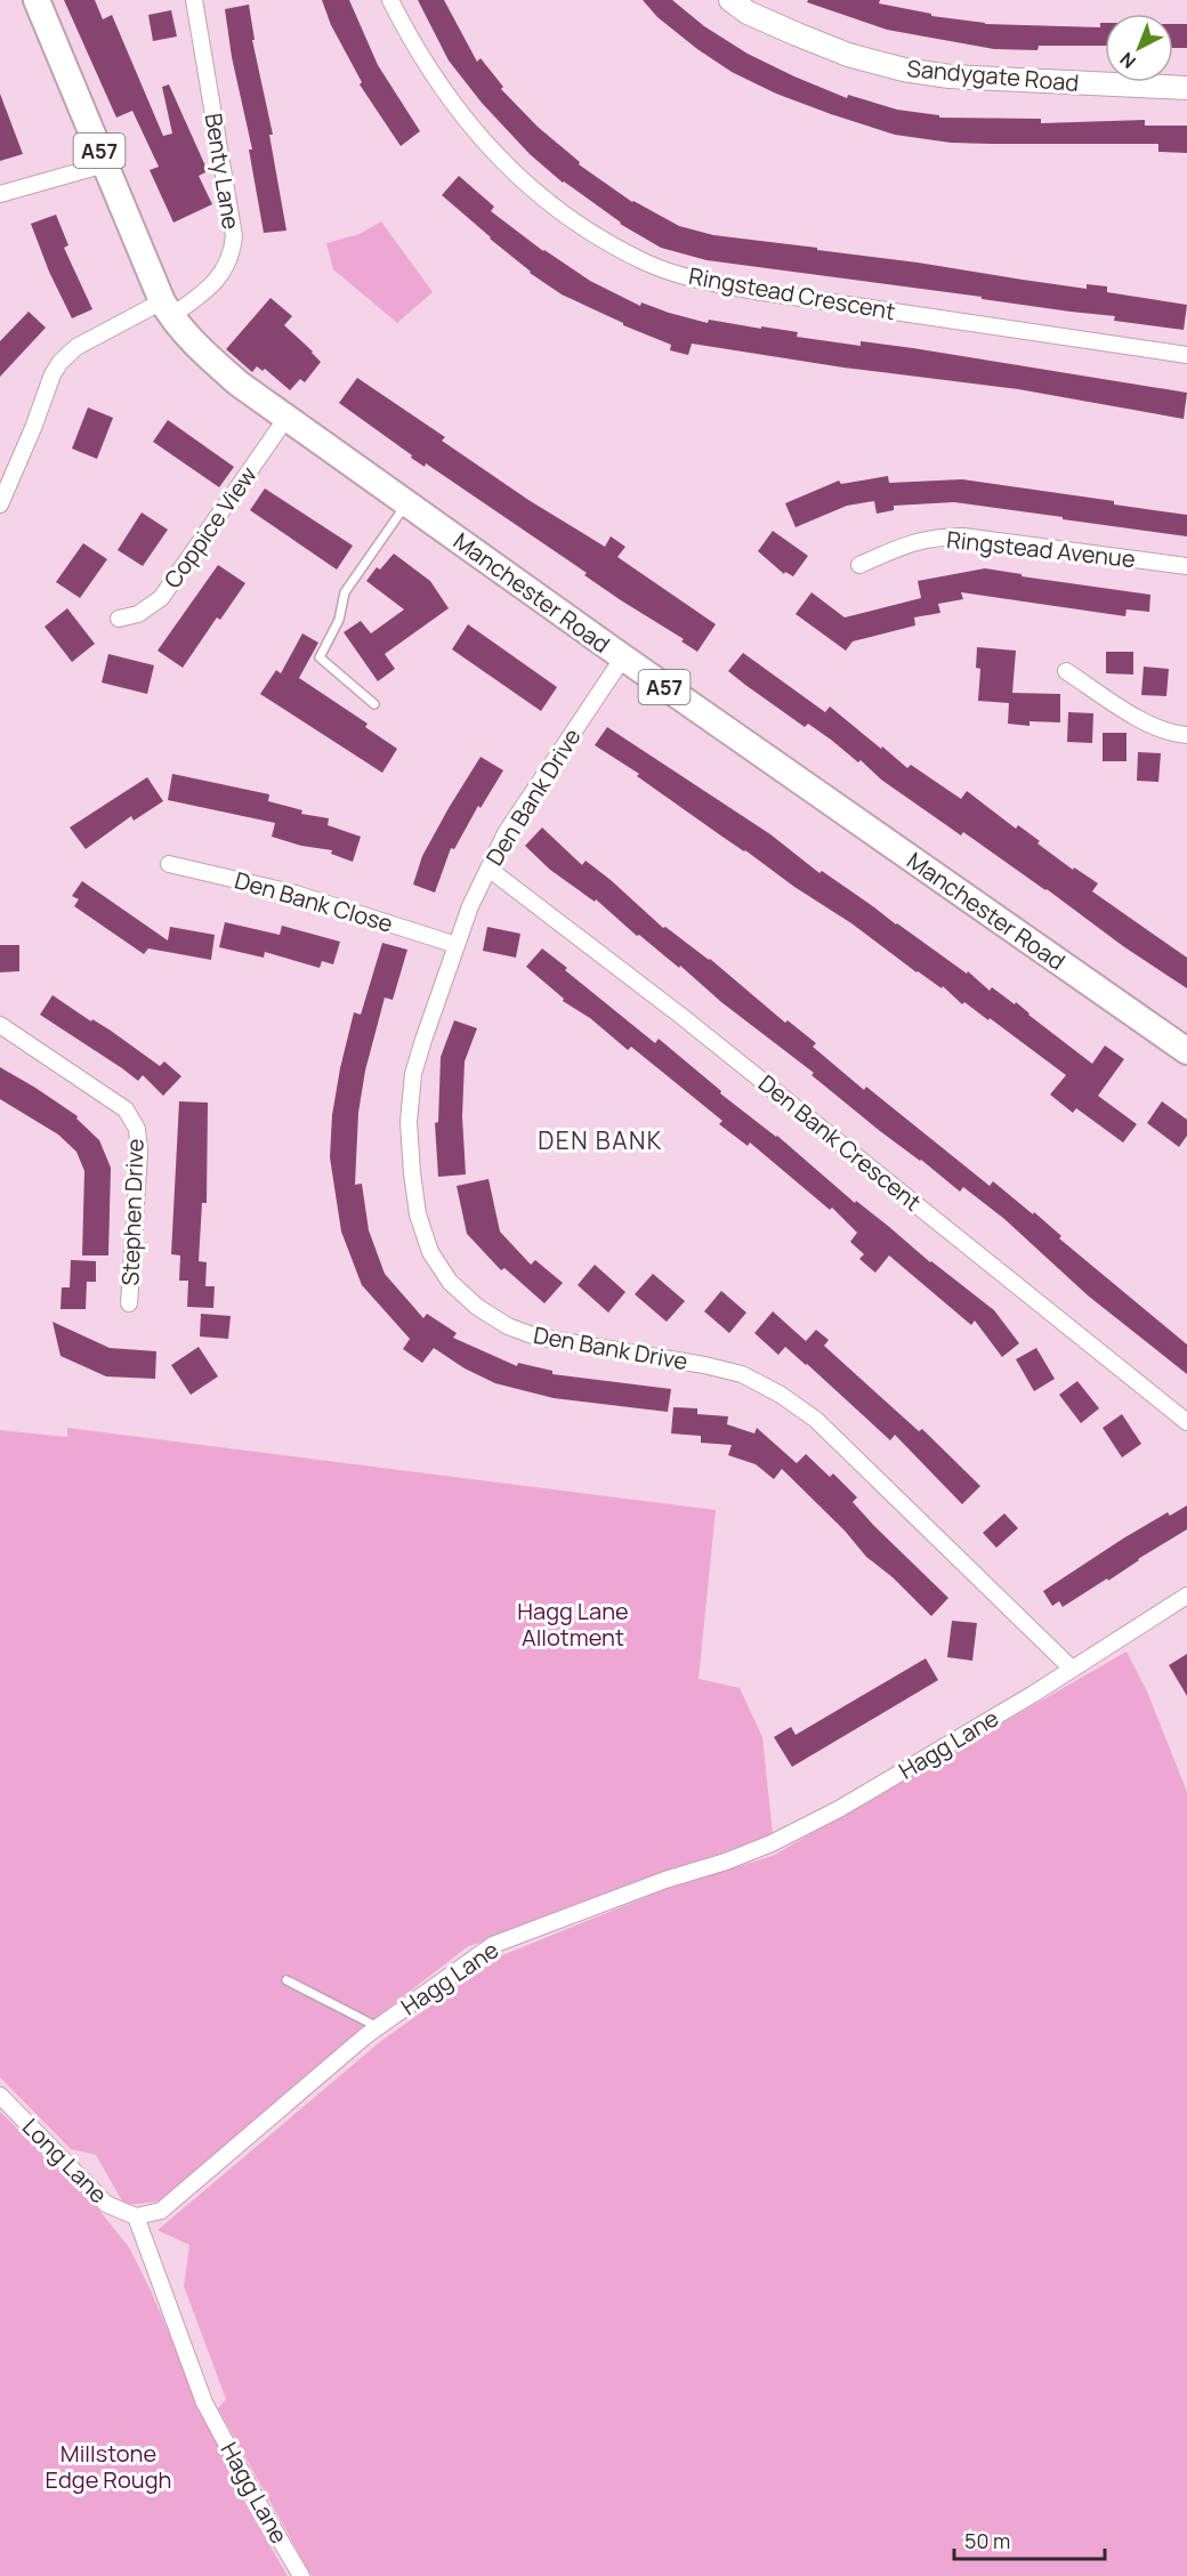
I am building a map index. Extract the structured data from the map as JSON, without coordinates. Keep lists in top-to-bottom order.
{
  "streets": {
    "main road": ["A57", "Manchester Road"],
    "street": [
      "Sandygate Road",
      "Benty Lane",
      "Ringstead Crescent",
      "Coppice View",
      "Ringstead Avenue",
      "Den Bank Drive",
      "Den Bank Close",
      "Den Bank Crescent",
      "Stephen Drive",
      "Hagg Lane",
      "Long Lane"
    ]
  },
  "crossings": [
    ["Benty Lane", "Manchester Road"],
    ["Coppice View", "Manchester Road"],
    ["Manchester Road", "Den Bank Drive"],
    ["Den Bank Drive", "Den Bank Close"],
    ["Den Bank Drive", "Den Bank Crescent"],
    ["Den Bank Drive", "Hagg Lane"],
    ["Hagg Lane", "Long Lane"]
  ],
  "districts": ["DEN BANK"],
  "parks": ["Hagg Lane Allotment", "Millstone Edge Rough"],
  "scale_bar": "50 m",
  "north": "bottom left"
}
